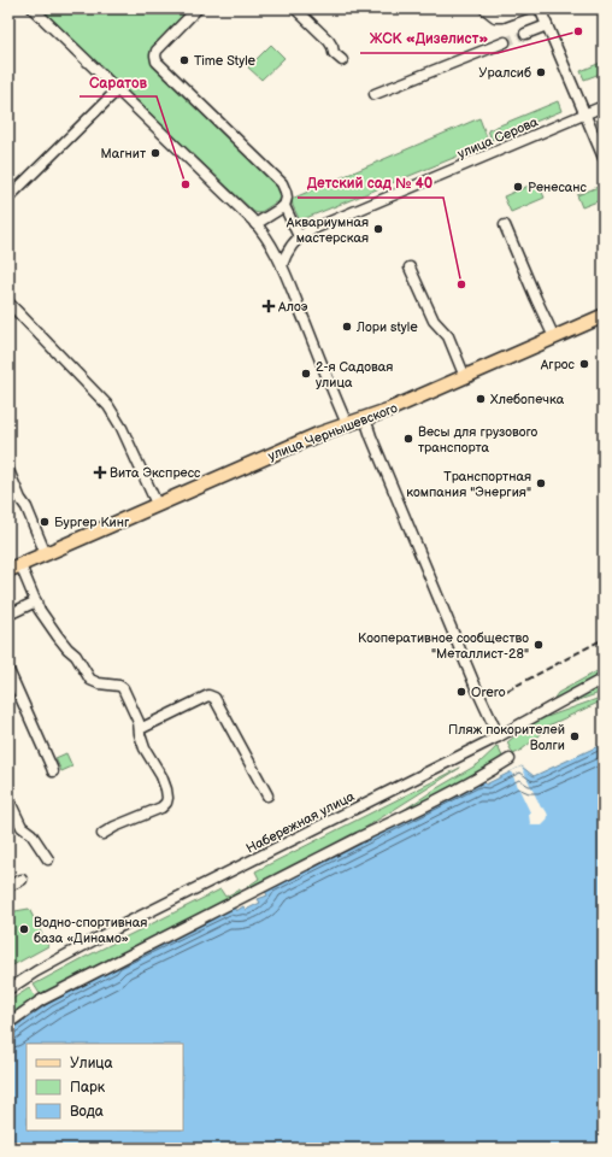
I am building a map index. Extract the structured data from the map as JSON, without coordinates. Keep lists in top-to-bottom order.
{
  "streets": {
    "main road": ["улица Чернышевского"],
    "street": ["улица Серова", "Набережная улица"]
  },
  "places": {
    "other": [
      "ЖСК «Дизелист»",
      "Time Style",
      "Уралсиб",
      "Магнит",
      "Саратов",
      "Ренесанс",
      "Аквариумная мастерская",
      "Детский сад № 40",
      "Лори style",
      "Агрос",
      "2-я Садовая улица",
      "Хлебопечка",
      "Весы для грузового транспорта",
      "Транспортная компания \"Энергия\"",
      "Бургер Кинг",
      "Кооперативное сообщество \"Металлист-28\"",
      "Orero",
      "Пляж покорителей Волги",
      "Водно-спортивная база «Динамо»"
    ],
    "health": ["Алоэ", "Вита Экспресс"]
  },
  "legend": ["Улица", "Парк", "Вода"]
}
